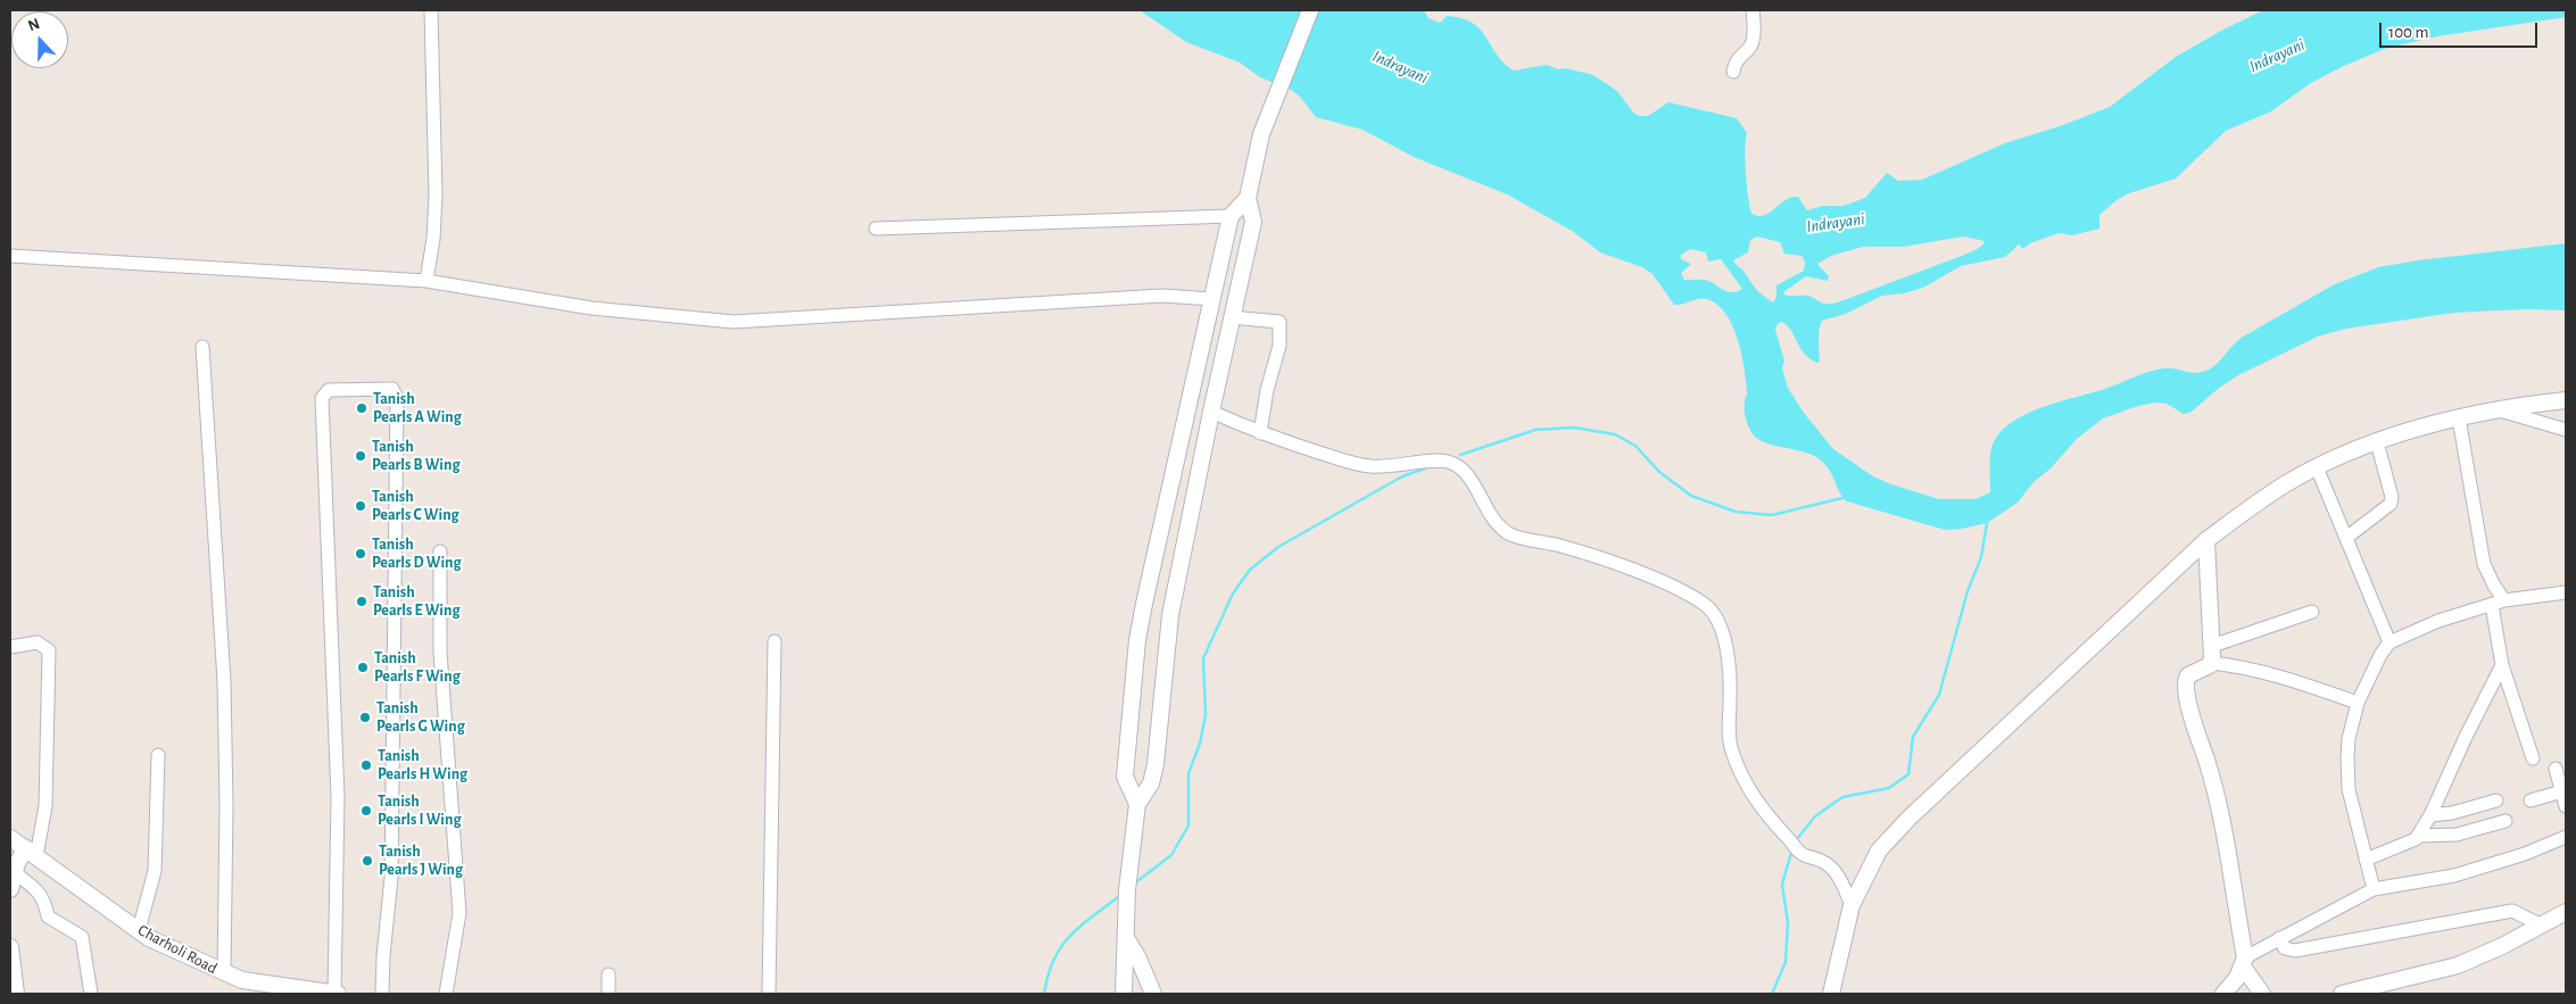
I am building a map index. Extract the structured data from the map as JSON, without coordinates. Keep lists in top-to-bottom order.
{
  "streets": {
    "street": ["Charholi Road"]
  },
  "water": ["Indrayani"],
  "places": [
    "Tanish Pearls A Wing",
    "Tanish Pearls B Wing",
    "Tanish Pearls C Wing",
    "Tanish Pearls D Wing",
    "Tanish Pearls E Wing",
    "Tanish Pearls F Wing",
    "Tanish Pearls G Wing",
    "Tanish Pearls H Wing",
    "Tanish Pearls I Wing",
    "Tanish Pearls J Wing"
  ],
  "scale_bar": "100 m",
  "north": "top"
}
